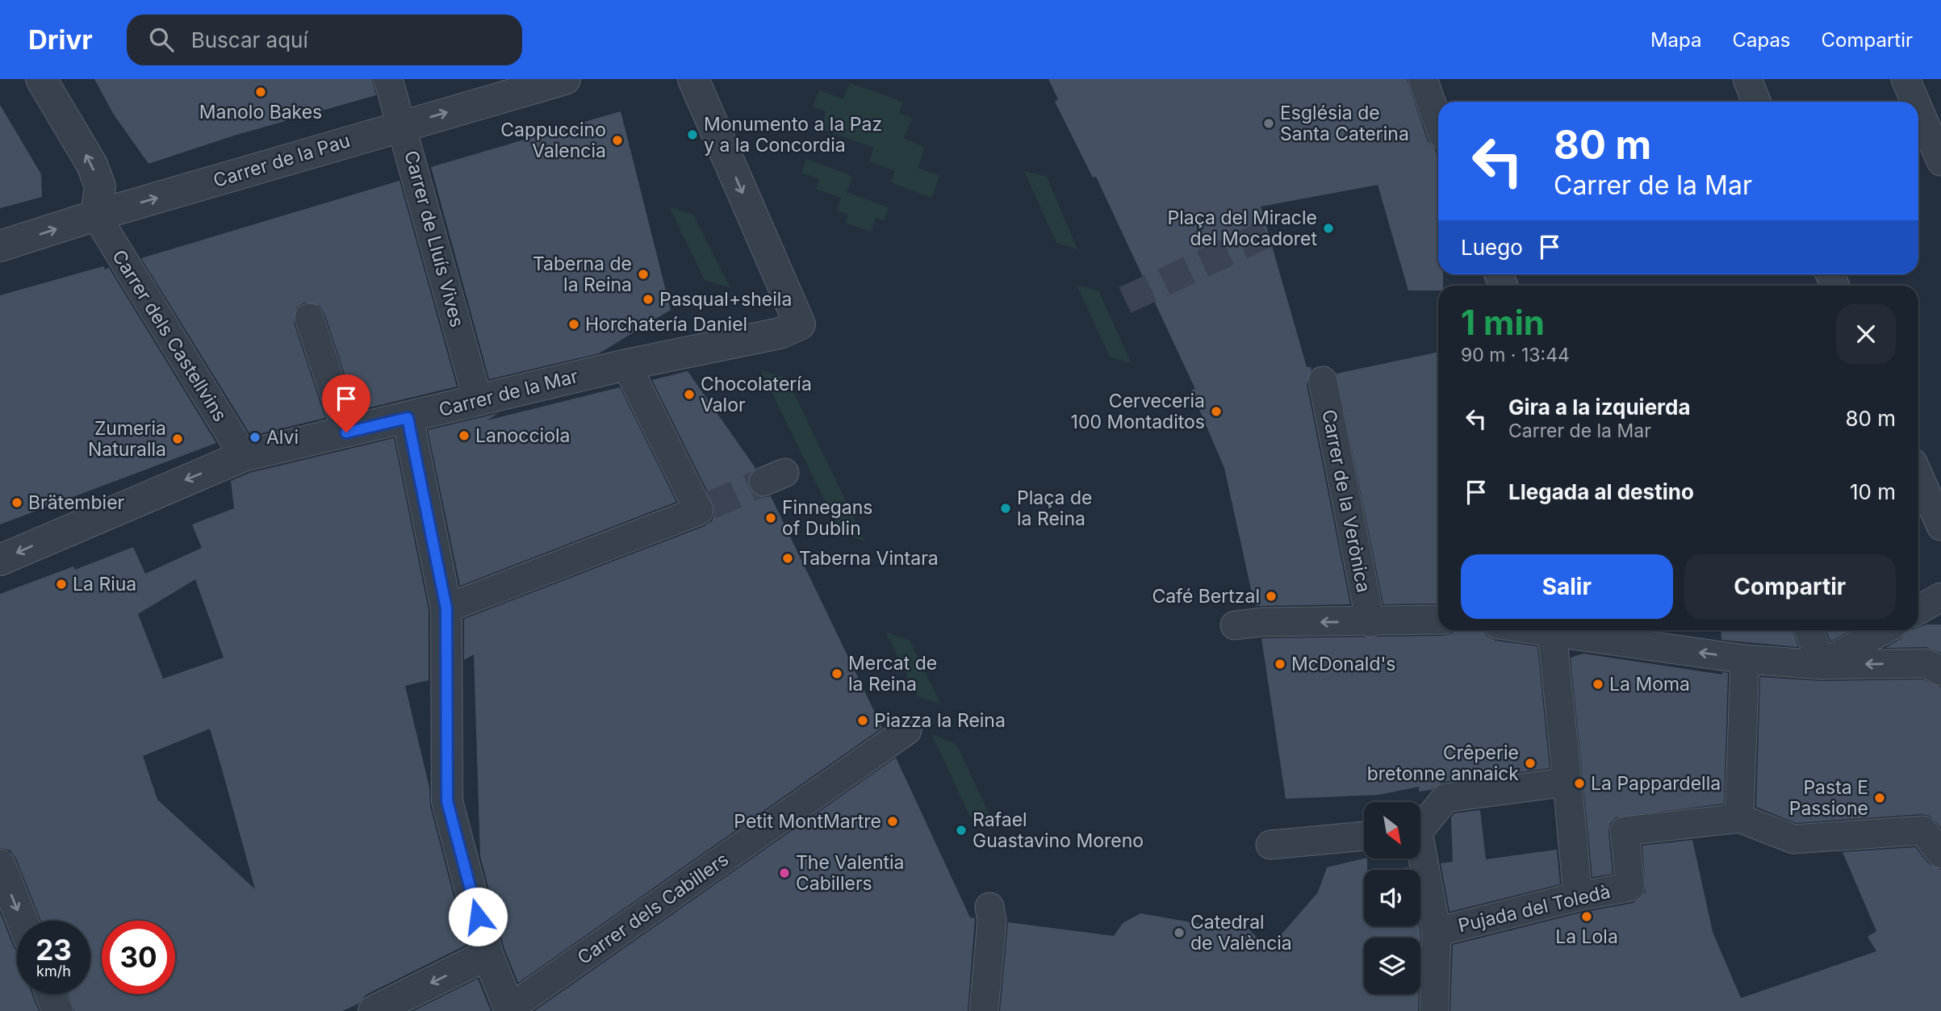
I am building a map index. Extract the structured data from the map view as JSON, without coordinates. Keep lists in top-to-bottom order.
{
  "streets": {
    "street": [
      "Carrer de la Pau",
      "Carrer de Lluís Vives",
      "Carrer dels Castellvins",
      "Carrer de la Mar",
      "Carrer de la Verònica",
      "Carrer dels Cabillers",
      "Pujada del Toledà"
    ]
  },
  "crossings": [
    ["Carrer de la Pau", "Carrer de Lluís Vives"],
    ["Carrer de la Pau", "Carrer dels Castellvins"],
    ["Carrer de Lluís Vives", "Carrer de la Mar"],
    ["Carrer dels Castellvins", "Carrer de la Mar"]
  ],
  "one_way": ["Carrer de la Pau"],
  "places": [
    "Manolo Bakes",
    "Església de Santa Caterina",
    "Monumento a la Paz y a la Concordia",
    "Cappuccino Valencia",
    "Plaça del Miracle del Mocadoret",
    "Taberna de la Reina",
    "Pasqual+sheila",
    "Horchatería Daniel",
    "Chocolatería Valor",
    "Cerveceria 100 Montaditos",
    "Lanocciola",
    "Alvi",
    "Zumeria Naturalla",
    "Brätembier",
    "Plaça de la Reina",
    "Finnegans of Dublin",
    "Taberna Vintara",
    "La Riua",
    "Café Bertzal",
    "McDonald's",
    "Mercat de la Reina",
    "La Moma",
    "Piazza la Reina",
    "Crêperie bretonne annaick",
    "La Pappardella",
    "Pasta E Passione",
    "Petit MontMartre",
    "Rafael Guastavino Moreno",
    "The Valentia Cabillers",
    "La Lola",
    "Catedral de València"
  ],
  "north": "bottom right",
  "page": {
    "header": "Drivr",
    "search": "Buscar aquí",
    "nav": ["Mapa", "Capas", "Compartir"],
    "turn": ["80 m", "Carrer de la Mar"],
    "then": "Luego",
    "heading": ["1 min", "90 m · 13:44"],
    "list": [
      {
        "name": "Gira a la izquierda",
        "note": "Carrer de la Mar",
        "value": "80 m"
      },
      {
        "name": "Llegada al destino",
        "value": "10 m"
      }
    ],
    "buttons": ["Salir", "Compartir"],
    "speed": "23 km/h",
    "limit": "30"
  }
}
